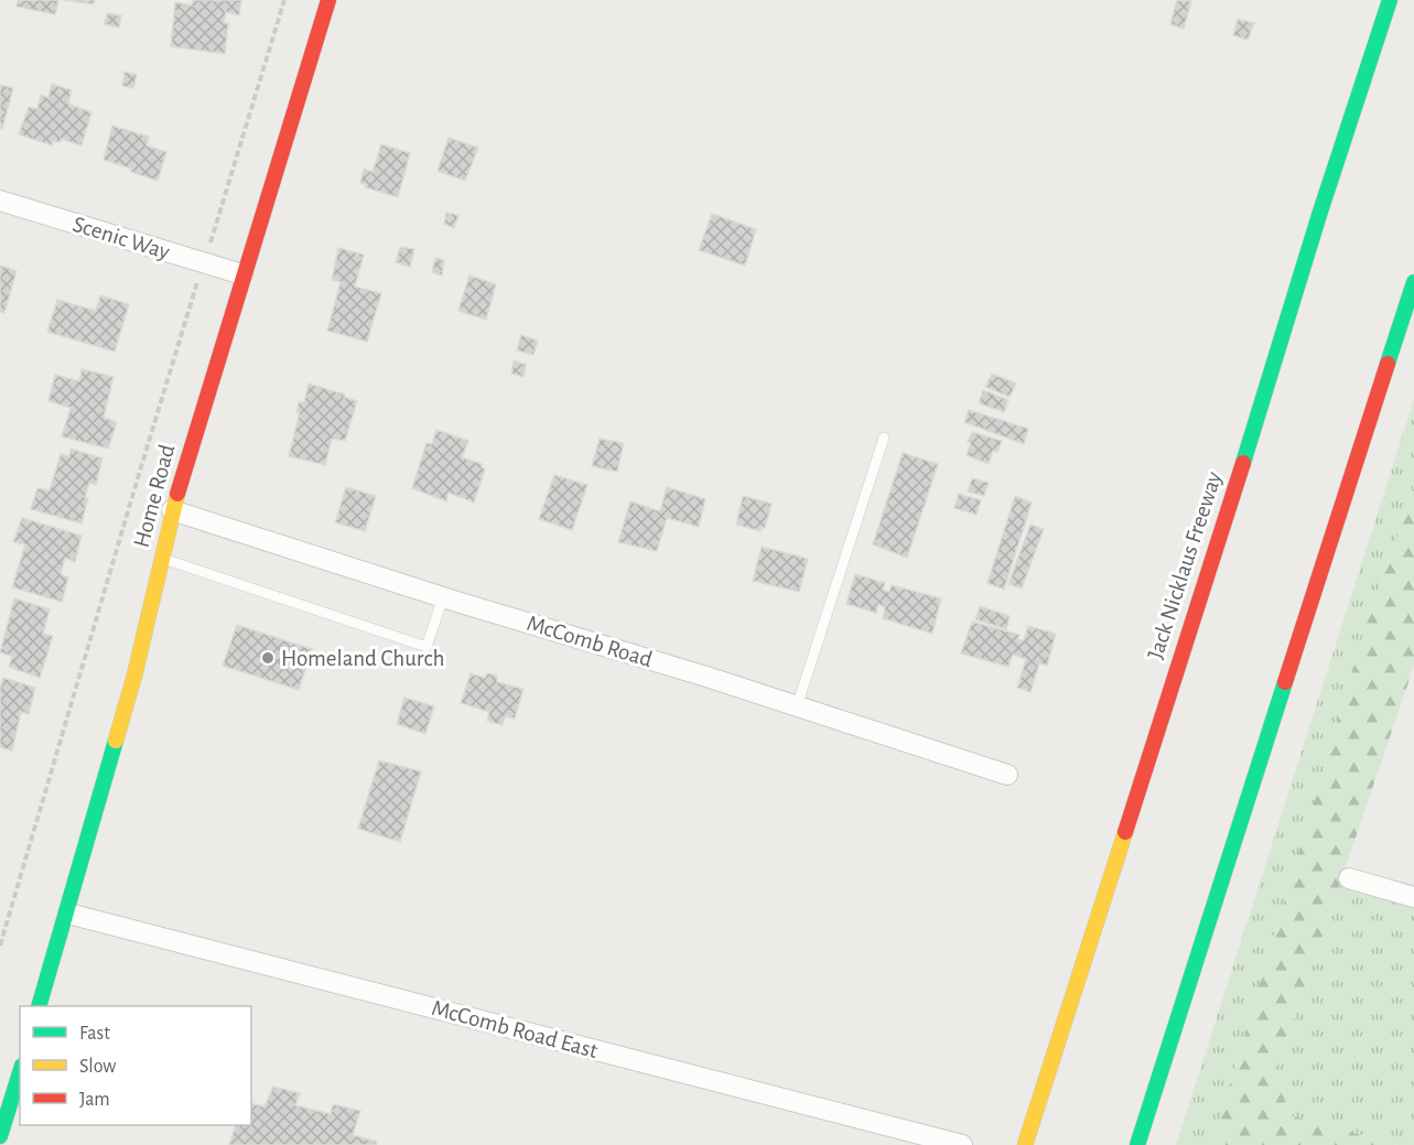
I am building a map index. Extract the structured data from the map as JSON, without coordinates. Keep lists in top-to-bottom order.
{
  "streets": {
    "main road": ["Home Road", "Jack Nicklaus Freeway"],
    "street": ["Scenic Way", "McComb Road", "McComb Road East"]
  },
  "crossings": [
    ["Scenic Way", "Home Road"],
    ["Home Road", "McComb Road"],
    ["Home Road", "McComb Road East"]
  ],
  "places": ["Homeland Church"],
  "legend": ["Fast", "Slow", "Jam"]
}
